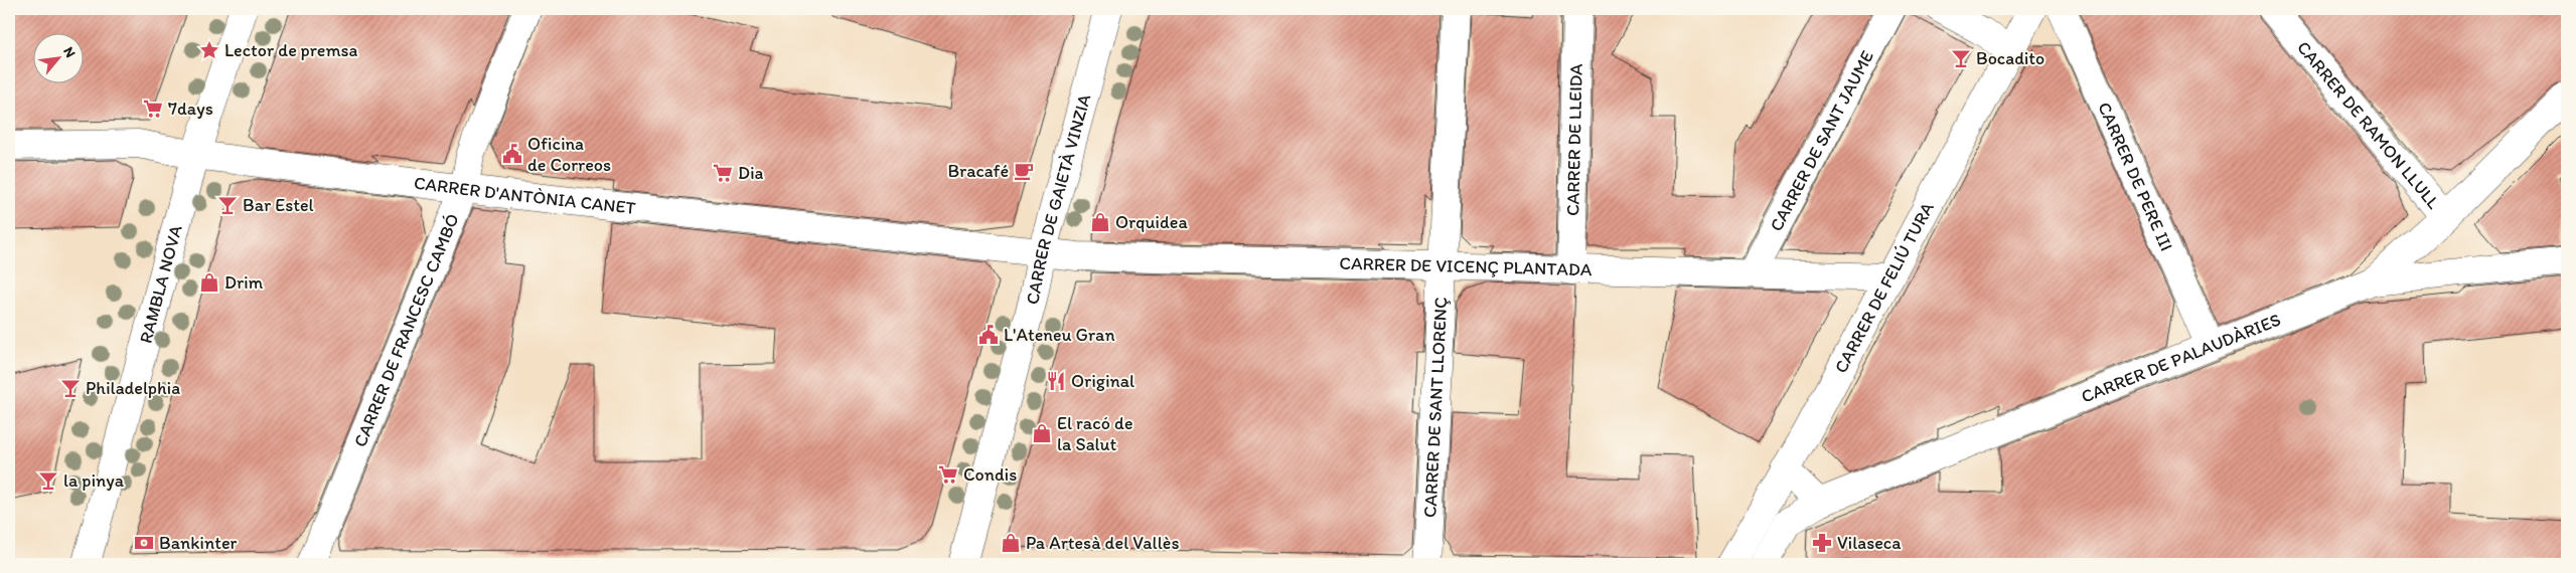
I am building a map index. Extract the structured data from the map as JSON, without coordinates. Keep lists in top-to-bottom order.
{
  "streets": {
    "street": [
      "CARRER DE RAMON LLULL",
      "CARRER DE LLEIDA",
      "CARRER DE SANT JAUME",
      "CARRER DE PERE III",
      "CARRER D'ANTÒNIA CANET",
      "CARRER DE GAIETÀ VINZIA",
      "CARRER DE VICENÇ PLANTADA",
      "RAMBLA NOVA",
      "CARRER DE FELIÚ TURA",
      "CARRER DE FRANCESC CAMBÓ",
      "CARRER DE PALAUDÀRIES",
      "CARRER DE SANT LLORENÇ"
    ]
  },
  "crossings": [
    ["CARRER DE RAMON LLULL", "CARRER DE PALAUDÀRIES"],
    ["CARRER DE LLEIDA", "CARRER DE VICENÇ PLANTADA"],
    ["CARRER DE SANT JAUME", "CARRER DE VICENÇ PLANTADA"],
    ["CARRER DE PERE III", "CARRER DE PALAUDÀRIES"],
    ["CARRER D'ANTÒNIA CANET", "CARRER DE GAIETÀ VINZIA"],
    ["CARRER D'ANTÒNIA CANET", "CARRER DE VICENÇ PLANTADA"],
    ["CARRER D'ANTÒNIA CANET", "RAMBLA NOVA"],
    ["CARRER D'ANTÒNIA CANET", "CARRER DE FRANCESC CAMBÓ"],
    ["CARRER DE GAIETÀ VINZIA", "CARRER DE VICENÇ PLANTADA"],
    ["CARRER DE VICENÇ PLANTADA", "CARRER DE FELIÚ TURA"],
    ["CARRER DE VICENÇ PLANTADA", "CARRER DE SANT LLORENÇ"]
  ],
  "places": {
    "place": ["Lector de premsa"],
    "bar": [
      "Bocadito",
      "Bar Estel",
      "Philadelphia",
      "la pinya"
    ],
    "supermarket": ["7days", "Dia", "Condis"],
    "public building": ["Oficina de Correos", "L'Ateneu Gran"],
    "cafe": ["Bracafé"],
    "shop": [
      "Orquidea",
      "Drim",
      "El racó de la Salut",
      "Pa Artesà del Vallès"
    ],
    "restaurant": ["Original"],
    "bank": ["Bankinter"],
    "pharmacy": ["Vilaseca"]
  },
  "north": "top right"
}
